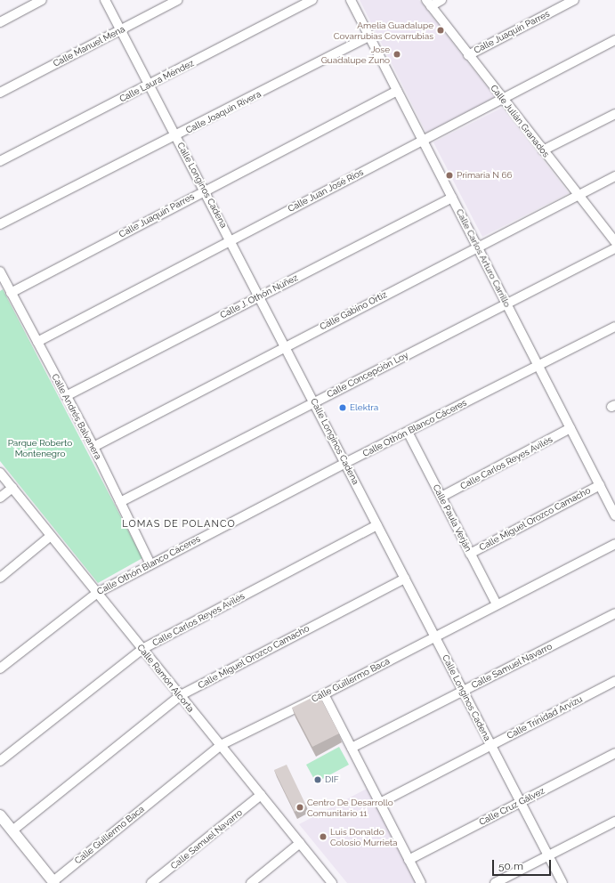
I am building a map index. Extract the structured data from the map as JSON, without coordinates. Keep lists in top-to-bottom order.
{
  "streets": {
    "street": [
      "Calle Juaquín Parres",
      "Calle Manuel Mena",
      "Calle Laura Méndez",
      "Calle Joaquín Rivera",
      "Calle Julián Granados",
      "Calle Longinos Cadena",
      "Calle Juan José Ríos",
      "Calle Carlos Arturo Carrillo",
      "Calle J. Othón Núñez",
      "Calle Gabino Ortiz",
      "Calle Concepción Loy",
      "Calle Andrés Balvanera",
      "Calle Othón Blanco Cáceres",
      "Calle Carlos Reyes Avilés",
      "Calle Paula Verján",
      "Calle Miguel Orozco Camacho",
      "Calle Samuel Navarro",
      "Calle Ramón Alcorta",
      "Calle Guillermo Baca",
      "Calle Trinidad Arvizu",
      "Calle Cruz Gálvez"
    ]
  },
  "crossings": [
    ["Calle Juaquín Parres", "Calle Julián Granados"],
    ["Calle Juaquín Parres", "Calle Longinos Cadena"],
    ["Calle Juaquín Parres", "Calle Carlos Arturo Carrillo"],
    ["Calle Juaquín Parres", "Calle Andrés Balvanera"],
    ["Calle Manuel Mena", "Calle Longinos Cadena"],
    ["Calle Laura Méndez", "Calle Longinos Cadena"],
    ["Calle Joaquín Rivera", "Calle Longinos Cadena"],
    ["Calle Joaquín Rivera", "Calle Carlos Arturo Carrillo"],
    ["Calle Julián Granados", "Calle Juan José Ríos"],
    ["Calle Julián Granados", "Calle Gabino Ortiz"],
    ["Calle Longinos Cadena", "Calle Juan José Ríos"],
    ["Calle Longinos Cadena", "Calle J. Othón Núñez"],
    ["Calle Longinos Cadena", "Calle Gabino Ortiz"],
    ["Calle Longinos Cadena", "Calle Concepción Loy"],
    ["Calle Longinos Cadena", "Calle Othón Blanco Cáceres"],
    ["Calle Longinos Cadena", "Calle Carlos Reyes Avilés"],
    ["Calle Longinos Cadena", "Calle Miguel Orozco Camacho"],
    ["Calle Longinos Cadena", "Calle Samuel Navarro"],
    ["Calle Longinos Cadena", "Calle Guillermo Baca"],
    ["Calle Longinos Cadena", "Calle Trinidad Arvizu"],
    ["Calle Longinos Cadena", "Calle Cruz Gálvez"],
    ["Calle Juan José Ríos", "Calle Carlos Arturo Carrillo"],
    ["Calle Juan José Ríos", "Calle Andrés Balvanera"],
    ["Calle Carlos Arturo Carrillo", "Calle J. Othón Núñez"],
    ["Calle Carlos Arturo Carrillo", "Calle Gabino Ortiz"],
    ["Calle Carlos Arturo Carrillo", "Calle Concepción Loy"],
    ["Calle Carlos Arturo Carrillo", "Calle Othón Blanco Cáceres"],
    ["Calle Carlos Arturo Carrillo", "Calle Carlos Reyes Avilés"],
    ["Calle Carlos Arturo Carrillo", "Calle Miguel Orozco Camacho"],
    ["Calle J. Othón Núñez", "Calle Andrés Balvanera"],
    ["Calle Gabino Ortiz", "Calle Andrés Balvanera"],
    ["Calle Concepción Loy", "Calle Andrés Balvanera"],
    ["Calle Andrés Balvanera", "Calle Othón Blanco Cáceres"],
    ["Calle Othón Blanco Cáceres", "Calle Paula Verján"],
    ["Calle Othón Blanco Cáceres", "Calle Ramón Alcorta"],
    ["Calle Carlos Reyes Avilés", "Calle Paula Verján"],
    ["Calle Carlos Reyes Avilés", "Calle Ramón Alcorta"],
    ["Calle Paula Verján", "Calle Miguel Orozco Camacho"],
    ["Calle Paula Verján", "Calle Guillermo Baca"],
    ["Calle Miguel Orozco Camacho", "Calle Ramón Alcorta"],
    ["Calle Samuel Navarro", "Calle Ramón Alcorta"],
    ["Calle Ramón Alcorta", "Calle Guillermo Baca"]
  ],
  "districts": ["LOMAS DE POLANCO"],
  "parks": ["Parque Roberto Montenegro"],
  "places": [
    "Amelia Guadalupe Covarrubias Covarrubias",
    "Jose Guadalupe Zuno",
    "Primaria N 66",
    "Elektra",
    "DIF",
    "Centro De Desarrollo Comunitario 11",
    "Luis Donaldo Colosio Murrieta"
  ],
  "scale_bar": "50 m"
}
